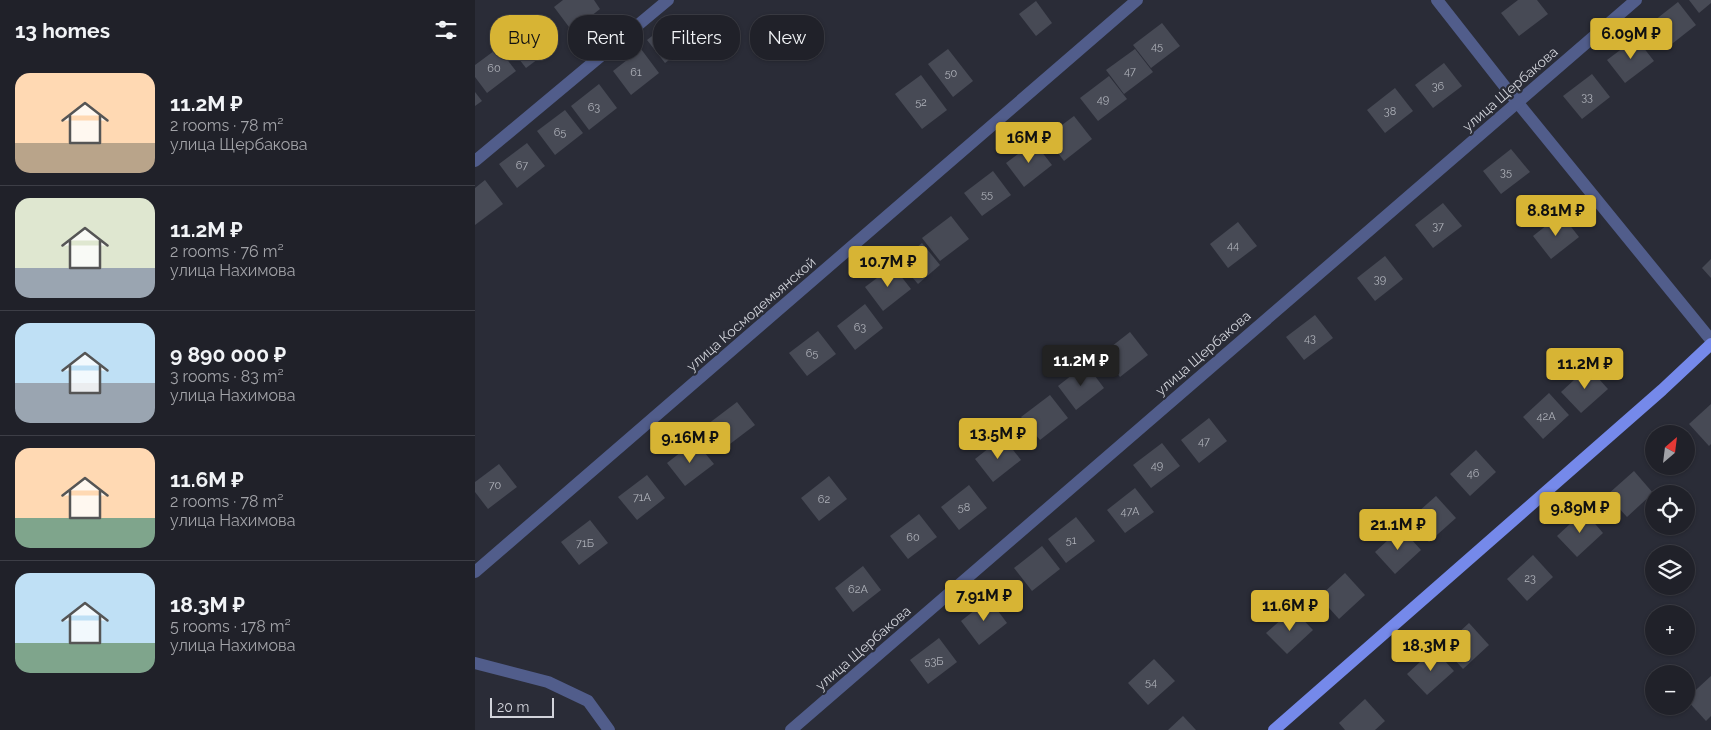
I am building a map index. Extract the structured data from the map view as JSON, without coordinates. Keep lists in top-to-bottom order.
{
  "streets": {
    "street": ["улица Щербакова", "улица Космодемьянской"]
  },
  "house_numbers": [
    "45",
    "60",
    "47",
    "61",
    "50",
    "36",
    "33",
    "49",
    "52",
    "63",
    "38",
    "65",
    "67",
    "35",
    "55",
    "37",
    "44",
    "39",
    "63",
    "43",
    "65",
    "42А",
    "47",
    "49",
    "46",
    "70",
    "71А",
    "62",
    "58",
    "47А",
    "60",
    "51",
    "71Б",
    "23",
    "62А",
    "53Б",
    "54"
  ],
  "scale_bar": "20 m",
  "north": "top right",
  "page": {
    "heading": "13 homes",
    "chip": [
      "Buy",
      "Rent",
      "Filters",
      "New"
    ],
    "price": [
      "6.09M ₽",
      "16M ₽",
      "8.81M ₽",
      "10.7M ₽",
      "11.2M ₽",
      "11.2M ₽",
      "13.5M ₽",
      "9.16M ₽",
      "9.89M ₽",
      "21.1M ₽",
      "7.91M ₽",
      "11.6M ₽",
      "18.3M ₽"
    ],
    "list": [
      {
        "name": "11.2M ₽",
        "note": "2 rooms · 78 m² · улица Щербакова"
      },
      {
        "name": "11.2M ₽",
        "note": "2 rooms · 76 m² · улица Нахимова"
      },
      {
        "name": "9 890 000 ₽",
        "note": "3 rooms · 83 m² · улица Нахимова"
      },
      {
        "name": "11.6M ₽",
        "note": "2 rooms · 78 m² · улица Нахимова"
      },
      {
        "name": "18.3M ₽",
        "note": "5 rooms · 178 m² · улица Нахимова"
      }
    ],
    "map_buttons": ["+", "−"],
    "scale": "20 m"
  }
}
